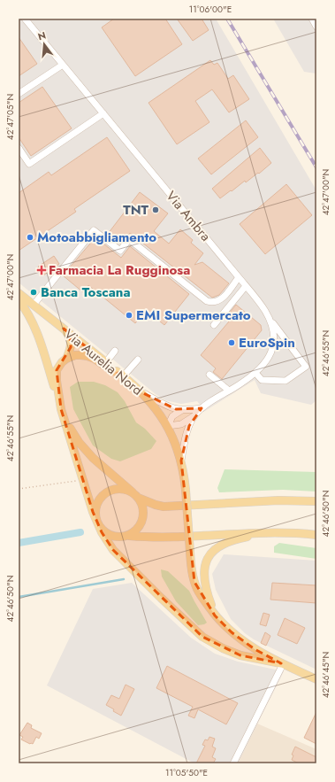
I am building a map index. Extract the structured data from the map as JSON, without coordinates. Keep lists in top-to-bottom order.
{
  "streets": {
    "main road": ["Via Aurelia Nord"],
    "street": ["Via Ambra"]
  },
  "places": {
    "other": [
      "TNT",
      "Motoabbigliamento",
      "Banca Toscana",
      "EMI Supermercato",
      "EuroSpin"
    ],
    "health": ["Farmacia La Rugginosa"]
  },
  "north": "top",
  "coordinates": [
    "11°06'00\"E",
    "42°47'05\"N",
    "42°47'00\"N",
    "42°46'55\"N",
    "42°46'50\"N",
    "42°46'45\"N",
    "11°05'50\"E"
  ]
}
